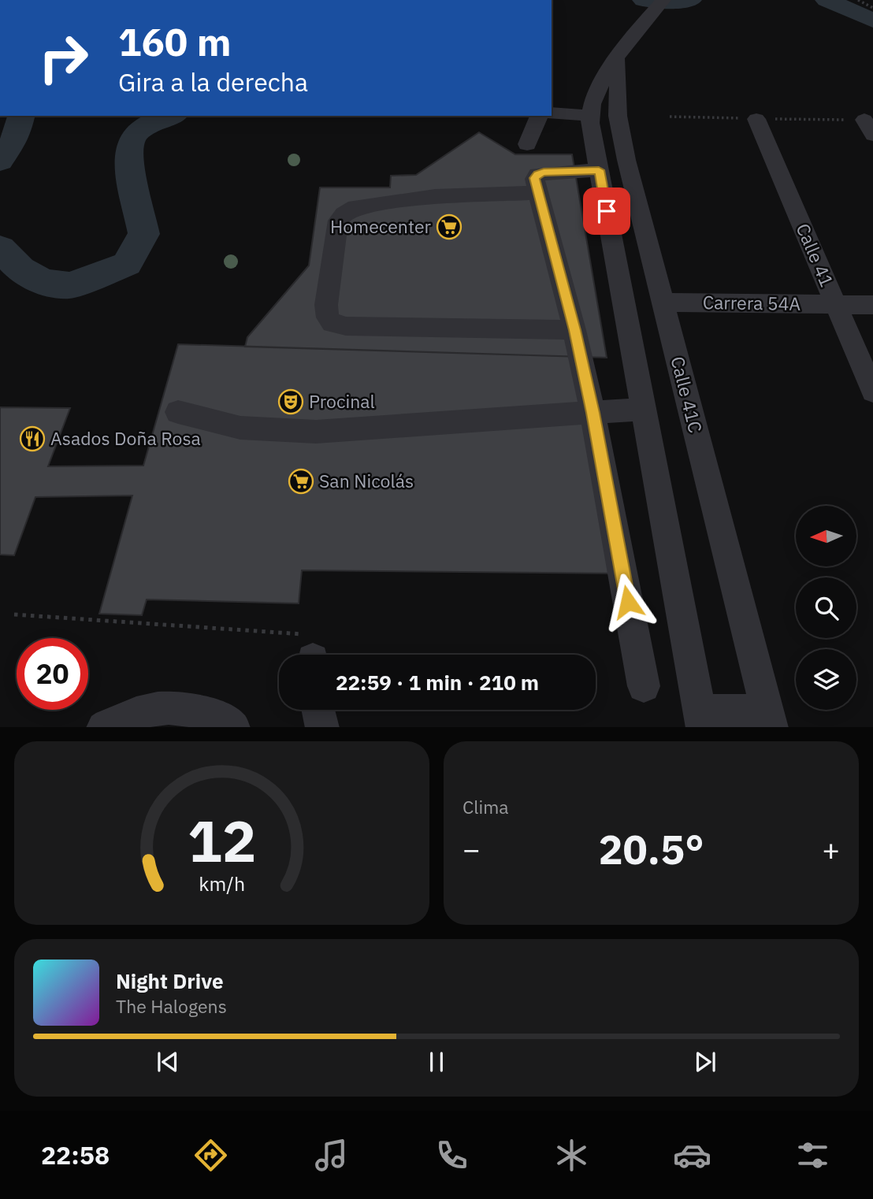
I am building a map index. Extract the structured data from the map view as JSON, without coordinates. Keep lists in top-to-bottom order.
{
  "streets": {
    "street": ["Calle 41", "Carrera 54A", "Calle 41C"]
  },
  "crossings": [
    ["Calle 41", "Carrera 54A"],
    ["Carrera 54A", "Calle 41C"]
  ],
  "places": {
    "supermarket": ["Homecenter", "San Nicolás"],
    "theatre": ["Procinal"],
    "restaurant": ["Asados Doña Rosa"]
  },
  "north": "left",
  "page": {
    "turn": ["160 m", "Gira a la derecha"],
    "limit": "20",
    "trip": "22:59 · 1 min · 210 m",
    "tile": "Clima",
    "heat": ["−", "20.5°", "+"],
    "song": ["Night Drive", "The Halogens"],
    "tabs": "22:58",
    "gauge": ["12", "km/h"]
  }
}
